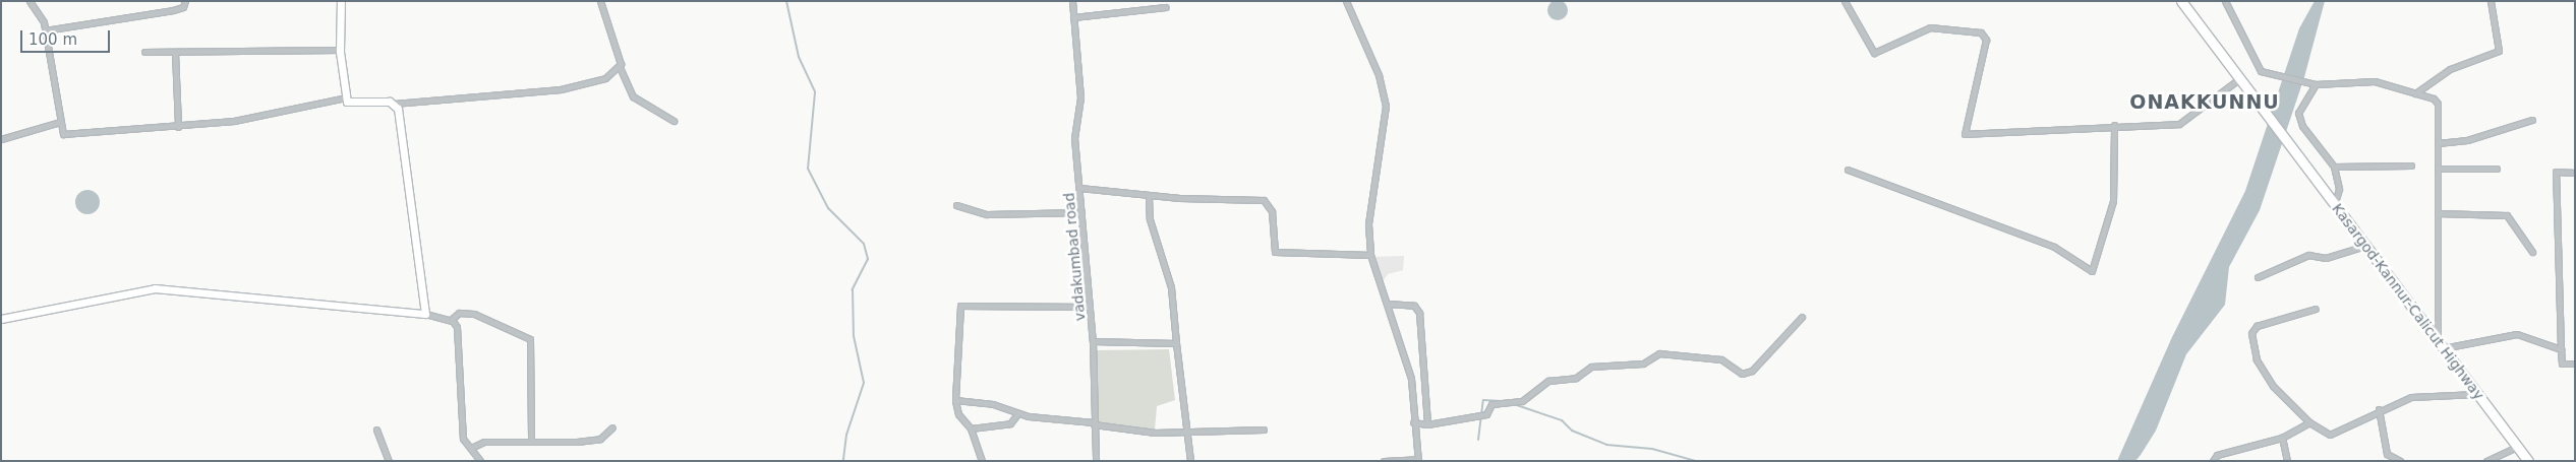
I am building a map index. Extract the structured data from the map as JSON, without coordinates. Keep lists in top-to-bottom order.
{
  "streets": {
    "highway": ["Kasargod-Kannur-Calicut Highway"],
    "street": ["vadakumbad road"]
  },
  "districts": ["ONAKKUNNU"],
  "scale_bar": "100 m"
}
